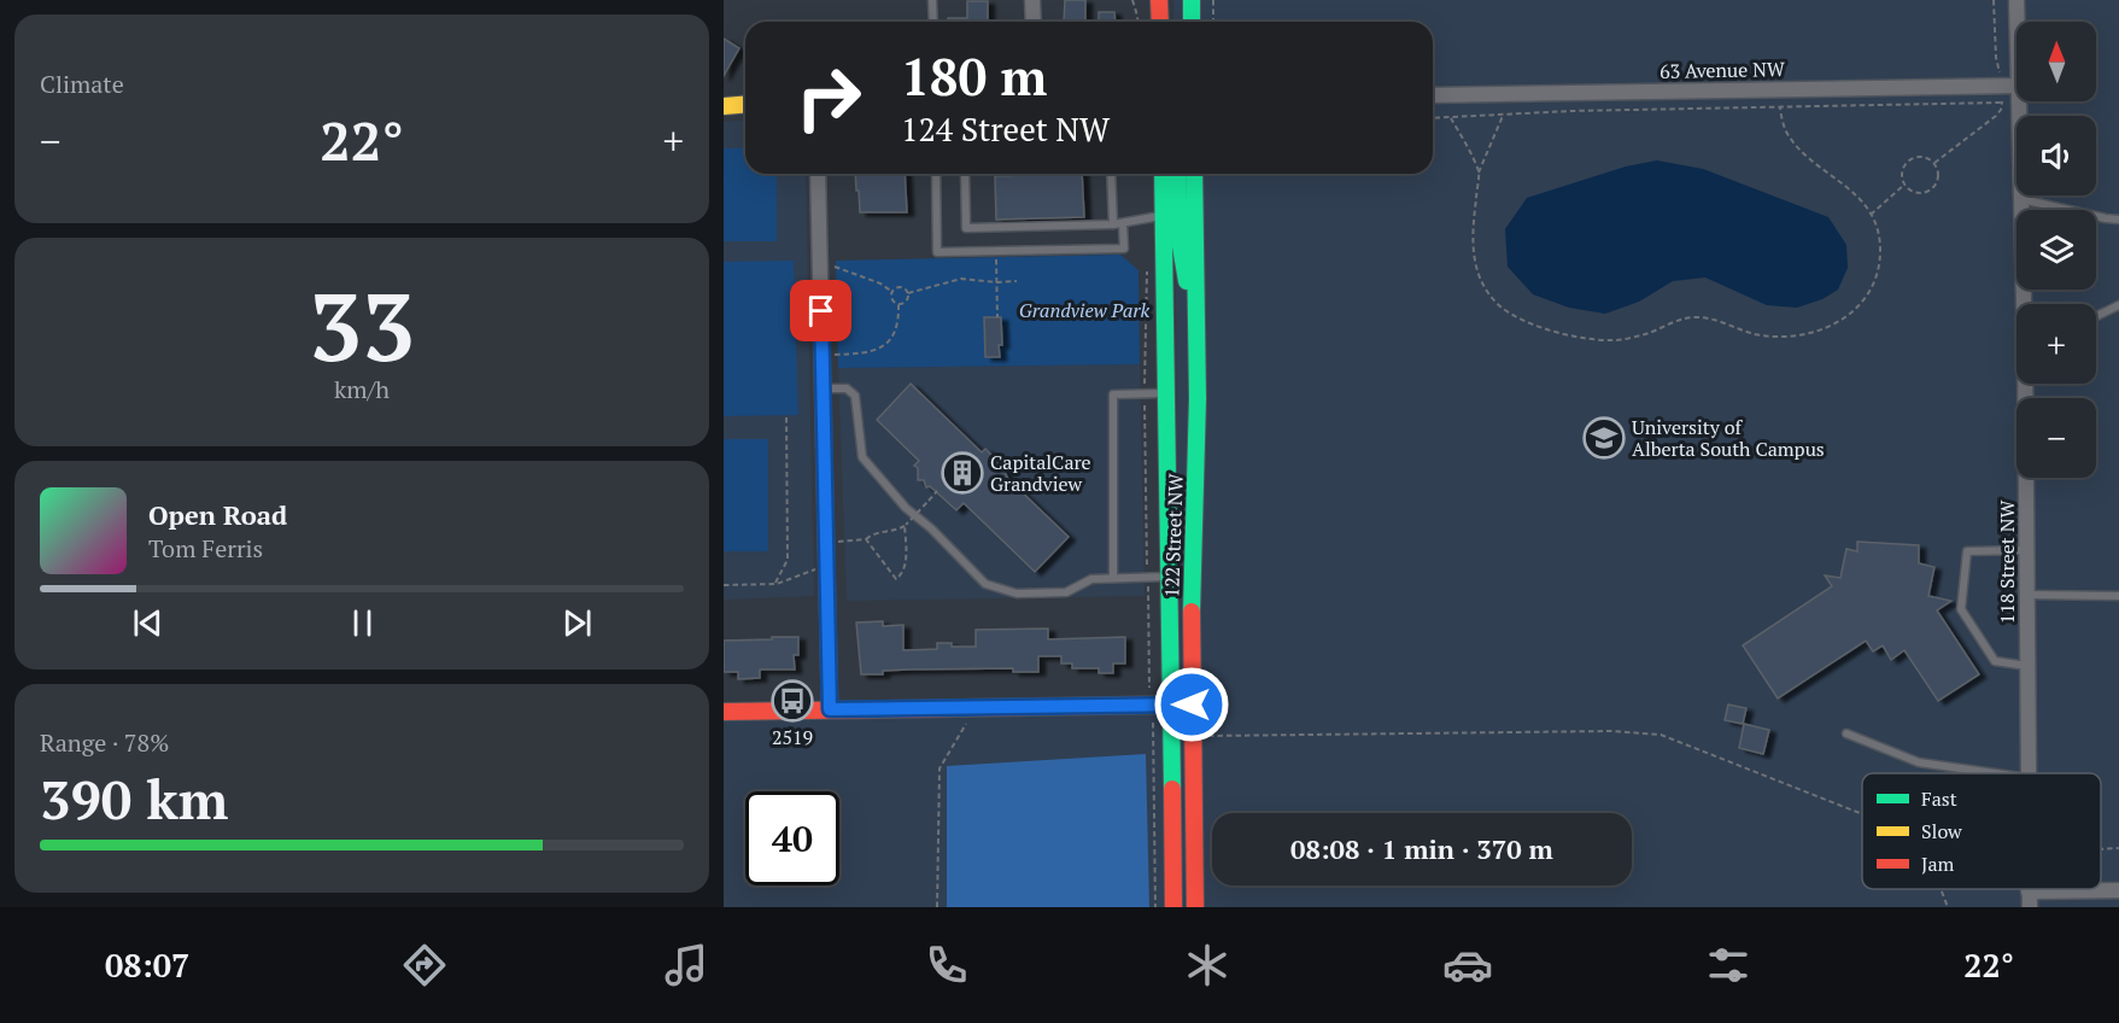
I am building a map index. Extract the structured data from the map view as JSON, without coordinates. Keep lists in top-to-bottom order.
{
  "streets": {
    "main road": ["122 Street NW"],
    "street": ["63 Avenue NW", "118 Street NW"]
  },
  "parks": ["Grandview Park"],
  "places": {
    "school or university": ["University of Alberta South Campus"],
    "building": ["CapitalCare Grandview"],
    "bus stop": ["2519"]
  },
  "legend": ["Fast", "Slow", "Jam"],
  "north": "top",
  "page": {
    "tile": [
      "Climate",
      ["33", "km/h"],
      ["Range · 78%", "390 km"]
    ],
    "map_buttons": ["+", "−"],
    "turn": ["180 m", "124 Street NW"],
    "heat": ["−", "22°", "+"],
    "song": ["Open Road", "Tom Ferris"],
    "limit": "40",
    "trip": "08:08 · 1 min · 370 m",
    "tabs": ["08:07", "22°"]
  }
}
